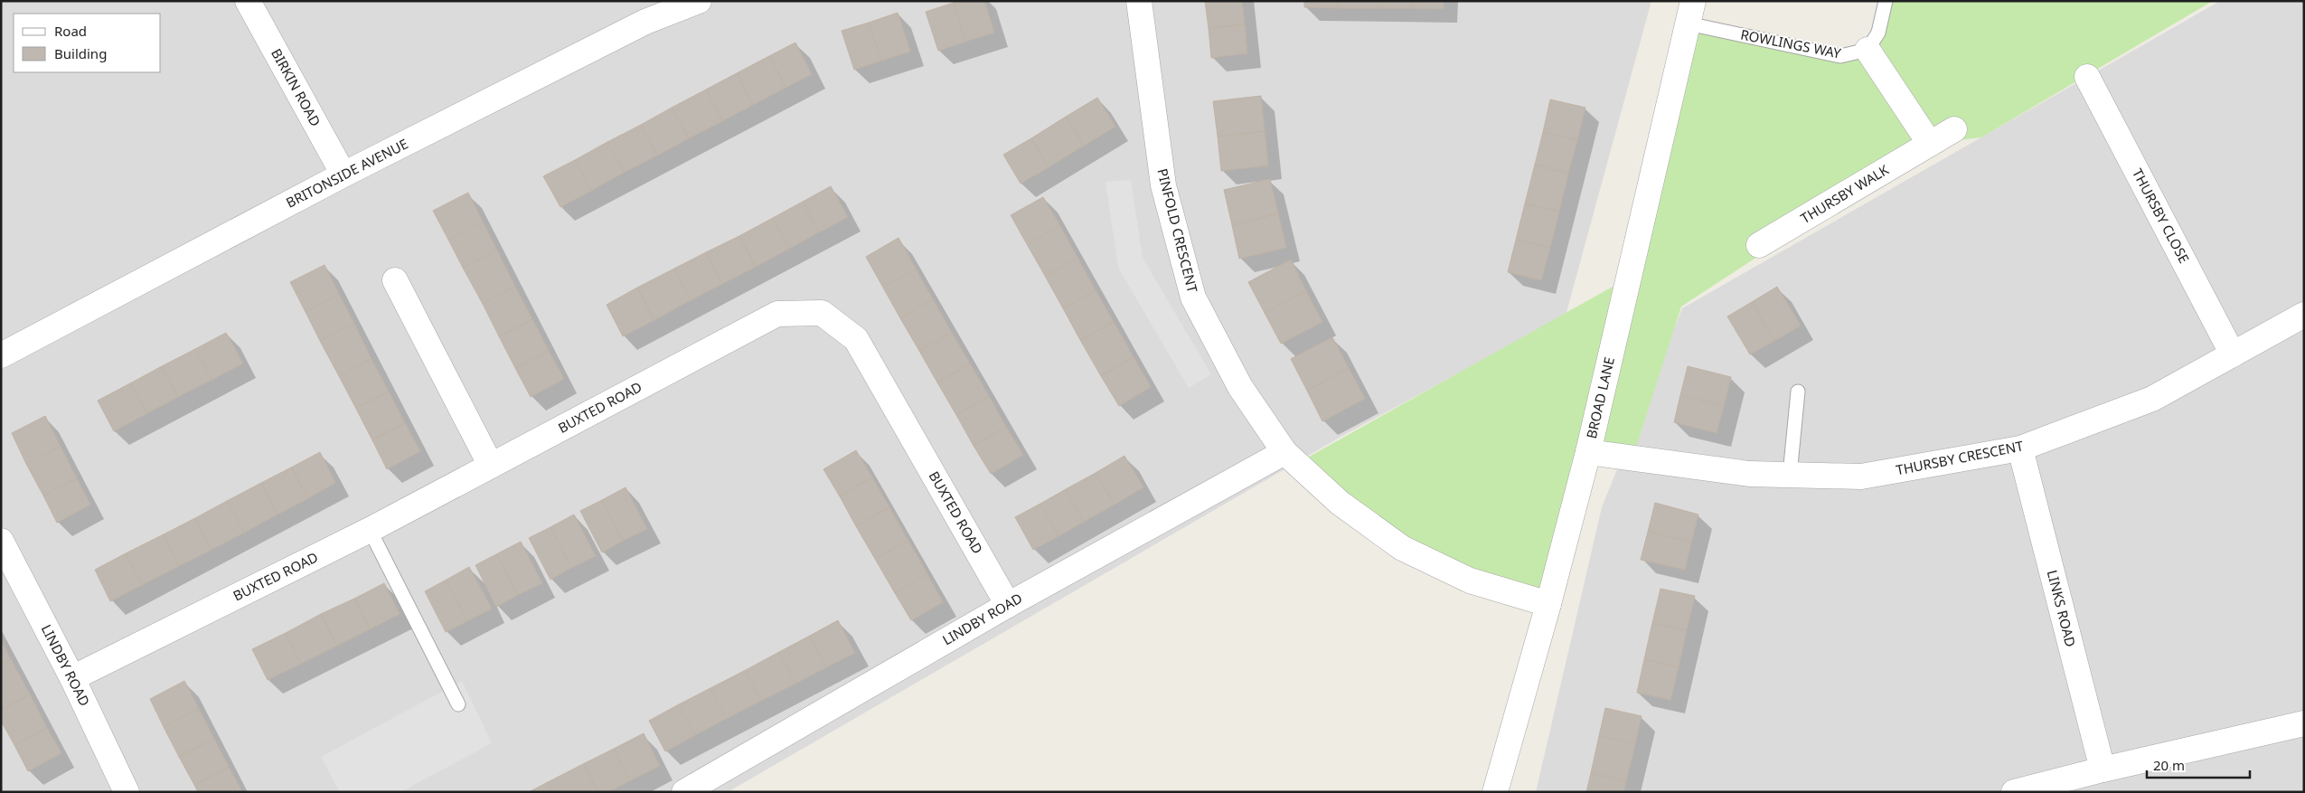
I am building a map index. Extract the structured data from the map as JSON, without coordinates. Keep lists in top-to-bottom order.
{
  "streets": {
    "street": [
      "BIRKIN ROAD",
      "BRITONSIDE AVENUE",
      "THURSBY WALK",
      "THURSBY CLOSE",
      "PINFOLD CRESCENT",
      "BROAD LANE",
      "BUXTED ROAD",
      "THURSBY CRESCENT",
      "LINKS ROAD",
      "LINDBY ROAD"
    ],
    "lane": ["ROWLINGS WAY"]
  },
  "crossings": [
    ["ROWLINGS WAY", "BROAD LANE"],
    ["BIRKIN ROAD", "BRITONSIDE AVENUE"],
    ["THURSBY CLOSE", "THURSBY CRESCENT"],
    ["PINFOLD CRESCENT", "BROAD LANE"],
    ["PINFOLD CRESCENT", "LINDBY ROAD"],
    ["BROAD LANE", "THURSBY CRESCENT"],
    ["BUXTED ROAD", "LINDBY ROAD"],
    ["THURSBY CRESCENT", "LINKS ROAD"]
  ],
  "legend": ["Road", "Building"],
  "scale_bar": "20 m"
}
